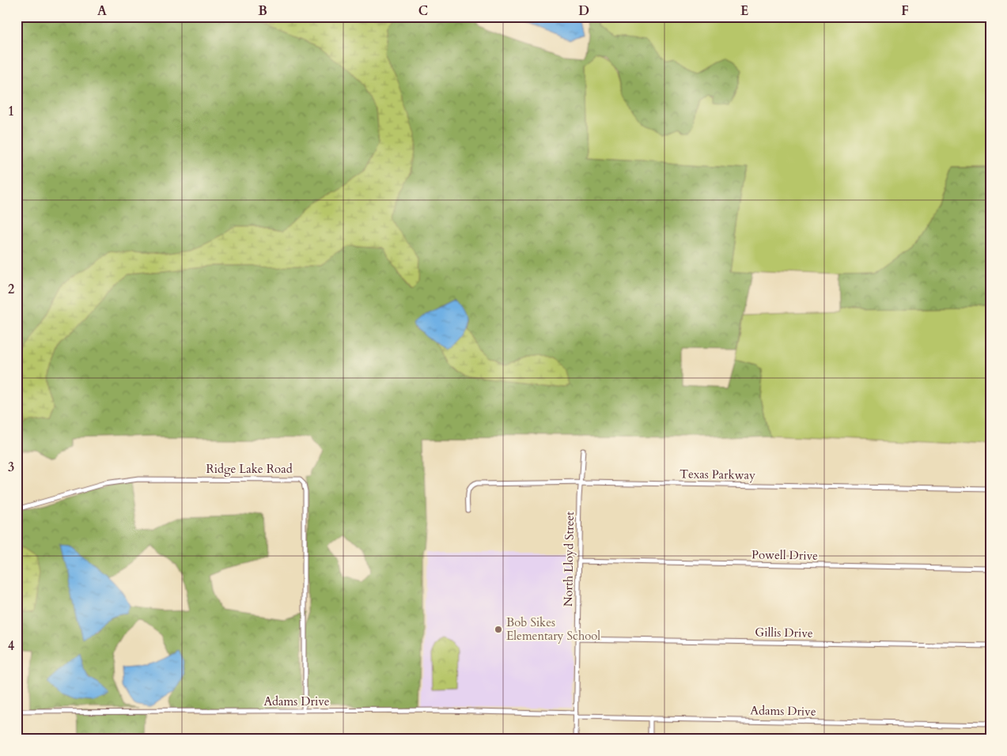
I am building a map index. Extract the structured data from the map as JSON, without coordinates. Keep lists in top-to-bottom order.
{
  "streets": {
    "street": [
      "Ridge Lake Road",
      "Texas Parkway",
      "Powell Drive",
      "North Lloyd Street",
      "Gillis Drive",
      "Adams Drive"
    ]
  },
  "crossings": [
    ["Ridge Lake Road", "Adams Drive"],
    ["Texas Parkway", "North Lloyd Street"],
    ["Powell Drive", "North Lloyd Street"],
    ["North Lloyd Street", "Gillis Drive"],
    ["North Lloyd Street", "Adams Drive"]
  ],
  "places": ["Bob Sikes Elementary School"],
  "grid": {
    "columns": [
      "A",
      "B",
      "C",
      "D",
      "E",
      "F"
    ],
    "rows": [
      "1",
      "2",
      "3",
      "4"
    ]
  }
}
